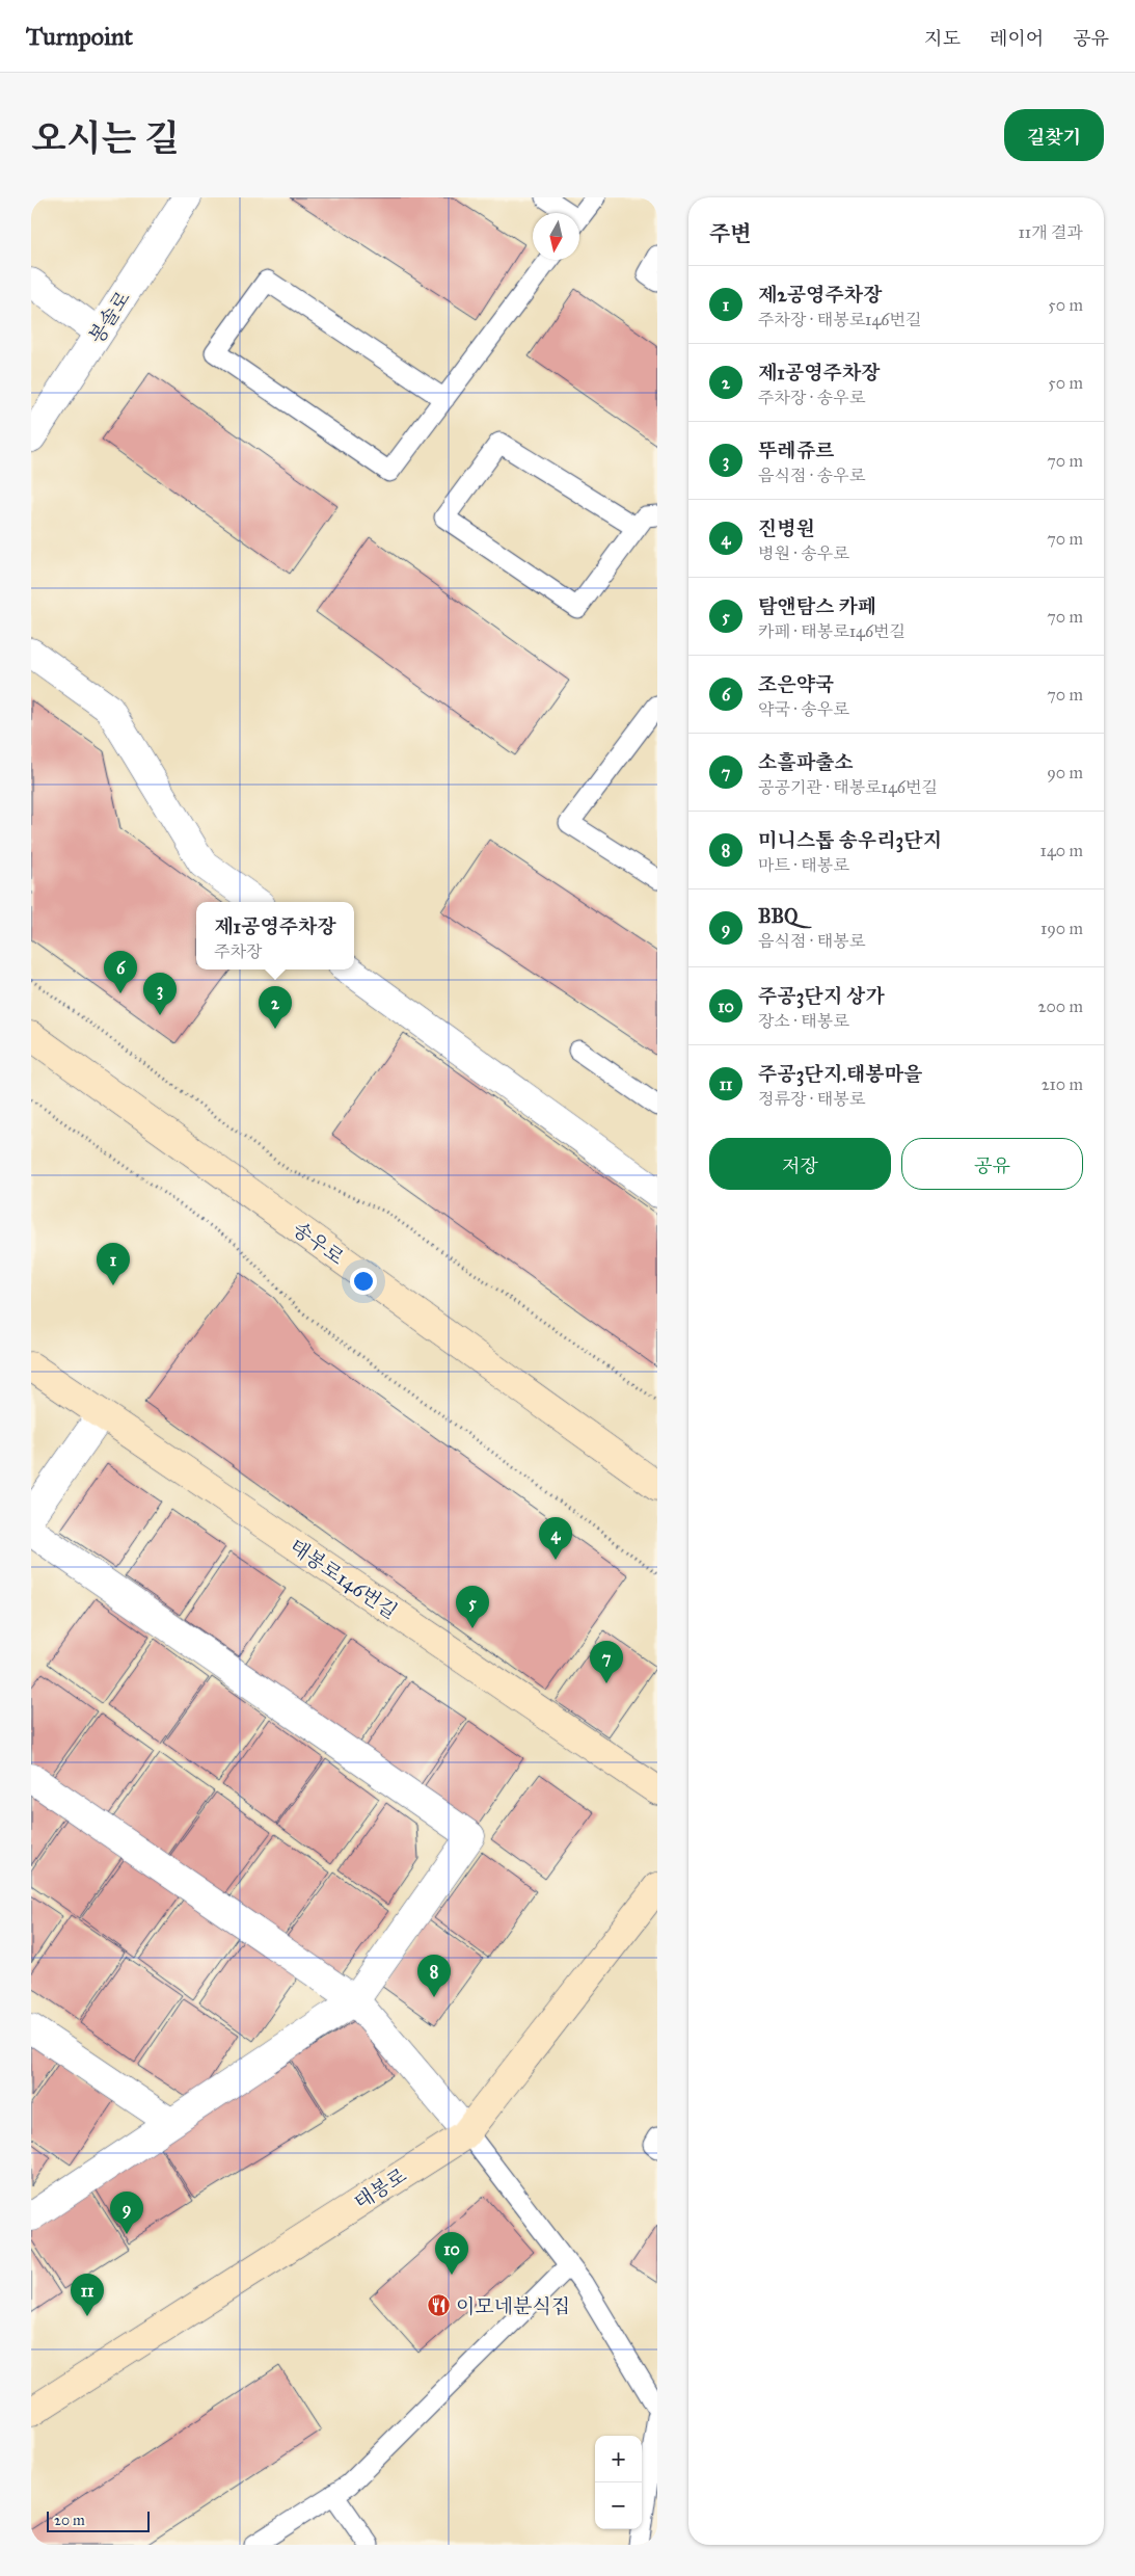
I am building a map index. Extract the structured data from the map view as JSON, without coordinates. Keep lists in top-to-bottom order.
{
  "streets": {
    "main road": ["송우로", "태봉로146번길", "태봉로"],
    "street": ["봉솔로"]
  },
  "places": {
    "restaurant": ["이모네분식집"]
  },
  "scale_bar": "20 m",
  "north": "bottom",
  "page": {
    "header": "Turnpoint",
    "nav": ["지도", "레이어", "공유"],
    "title": "오시는 길",
    "buttons": [
      "길찾기",
      ["저장", "공유"]
    ],
    "heading": ["주변", "11개 결과"],
    "list": [
      {
        "mark": "1",
        "name": "제2공영주차장",
        "note": "주차장 · 태봉로146번길",
        "value": "50 m"
      },
      {
        "mark": "2",
        "name": "제1공영주차장",
        "note": "주차장 · 송우로",
        "value": "50 m"
      },
      {
        "mark": "3",
        "name": "뚜레쥬르",
        "note": "음식점 · 송우로",
        "value": "70 m"
      },
      {
        "mark": "4",
        "name": "진병원",
        "note": "병원 · 송우로",
        "value": "70 m"
      },
      {
        "mark": "5",
        "name": "탐앤탐스 카페",
        "note": "카페 · 태봉로146번길",
        "value": "70 m"
      },
      {
        "mark": "6",
        "name": "조은약국",
        "note": "약국 · 송우로",
        "value": "70 m"
      },
      {
        "mark": "7",
        "name": "소흘파출소",
        "note": "공공기관 · 태봉로146번길",
        "value": "90 m"
      },
      {
        "mark": "8",
        "name": "미니스톱 송우리3단지",
        "note": "마트 · 태봉로",
        "value": "140 m"
      },
      {
        "mark": "9",
        "name": "BBQ",
        "note": "음식점 · 태봉로",
        "value": "190 m"
      },
      {
        "mark": "10",
        "name": "주공3단지 상가",
        "note": "장소 · 태봉로",
        "value": "200 m"
      },
      {
        "mark": "11",
        "name": "주공3단지.태봉마을",
        "note": "정류장 · 태봉로",
        "value": "210 m"
      }
    ],
    "popup": ["제1공영주차장", "주차장"],
    "pins": [
      "6",
      "3",
      "2",
      "1",
      "4",
      "5",
      "7",
      "8",
      "9",
      "10",
      "11"
    ],
    "map_buttons": ["+", "−"],
    "scale": "20 m"
  }
}
